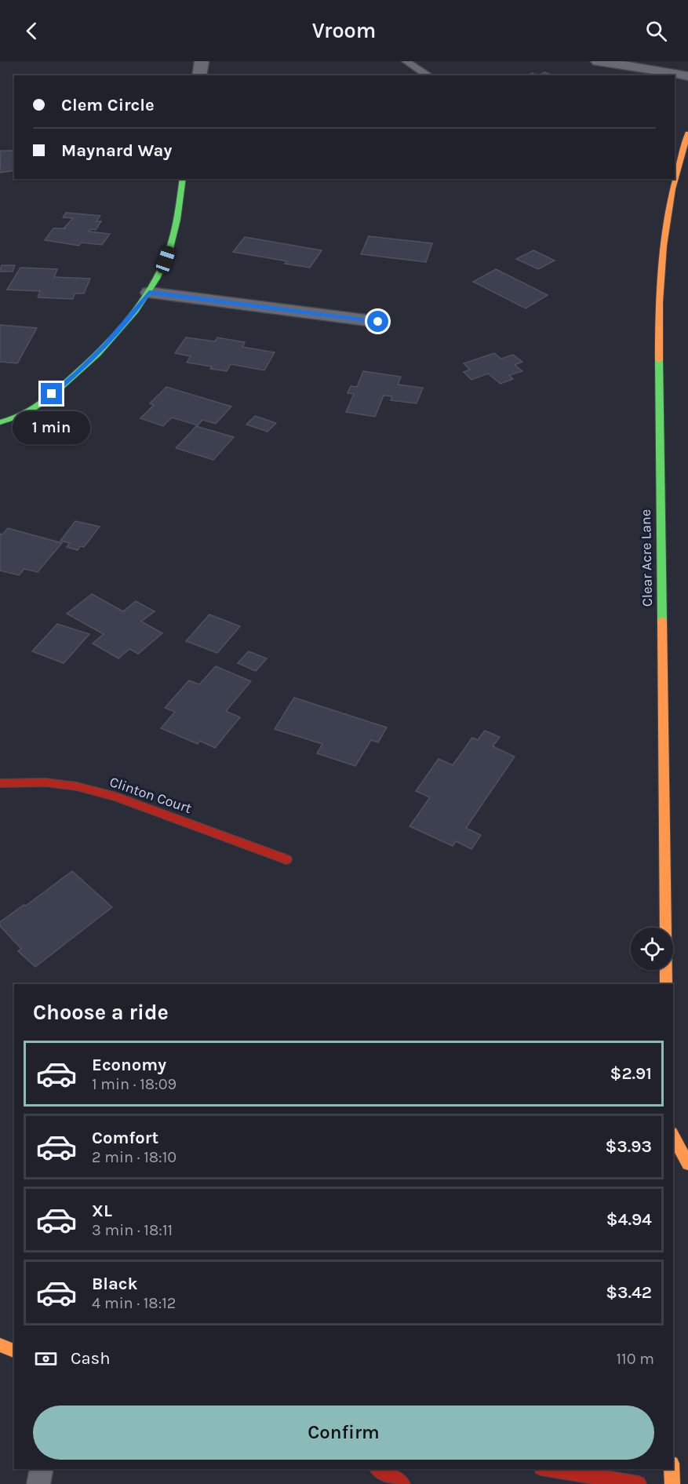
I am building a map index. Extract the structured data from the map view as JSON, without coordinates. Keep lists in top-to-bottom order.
{
  "streets": {
    "main road": ["Clear Acre Lane", "Clinton Court"]
  },
  "page": {
    "header": "Vroom",
    "banner": ["Clem Circle", "Maynard Way"],
    "bubble": "1 min",
    "heading": "Choose a ride",
    "list": [
      {
        "name": "Economy",
        "note": "1 min · 18:09",
        "value": "$2.91"
      },
      {
        "name": "Comfort",
        "note": "2 min · 18:10",
        "value": "$3.93"
      },
      {
        "name": "XL",
        "note": "3 min · 18:11",
        "value": "$4.94"
      },
      {
        "name": "Black",
        "note": "4 min · 18:12",
        "value": "$3.42"
      }
    ],
    "pay": ["Cash", "110 m"],
    "buttons": "Confirm"
  }
}
